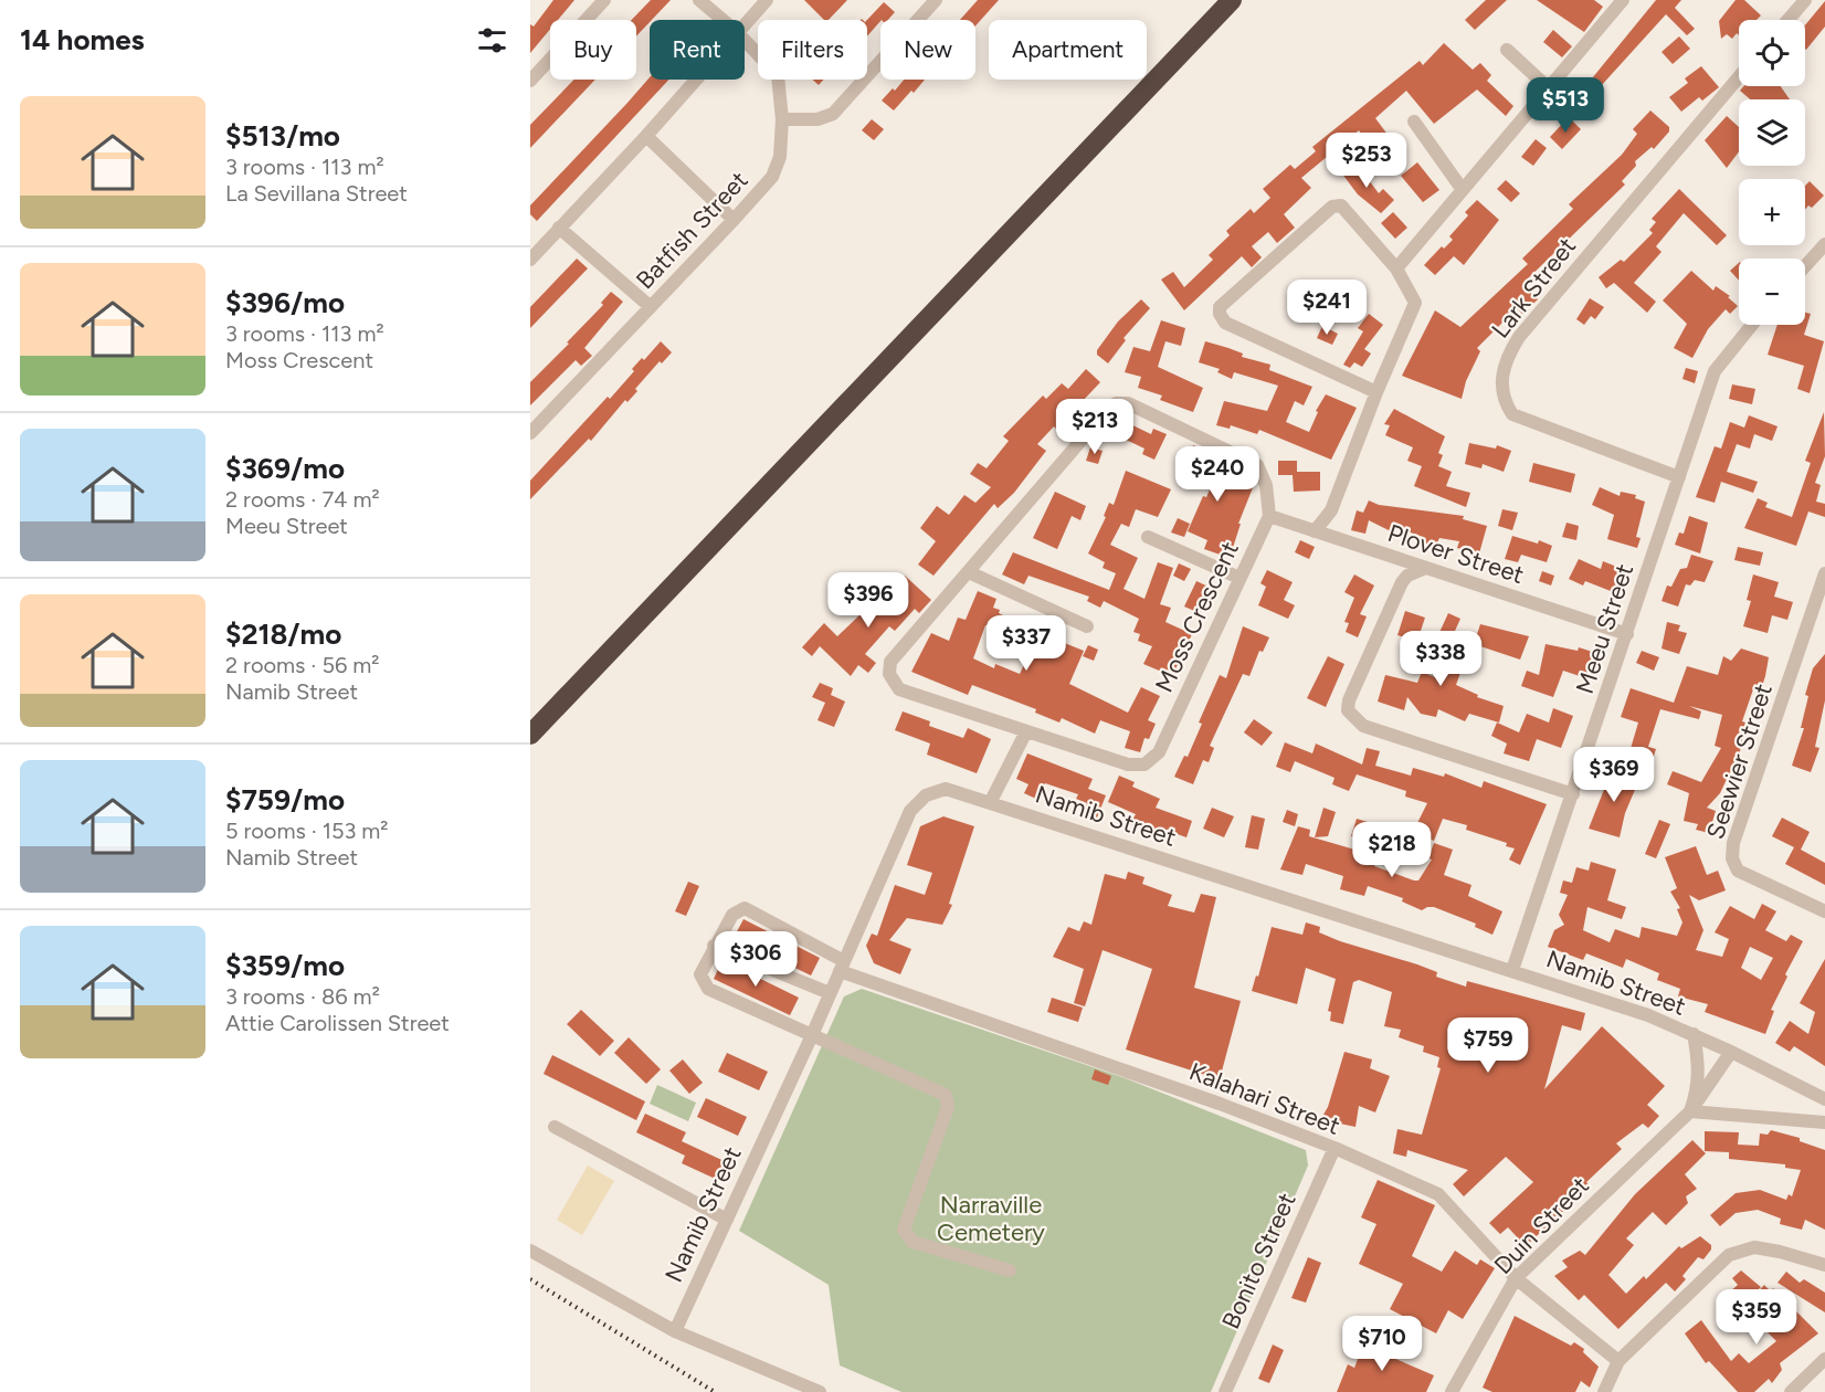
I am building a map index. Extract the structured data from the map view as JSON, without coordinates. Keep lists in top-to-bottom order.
{
  "streets": {
    "street": [
      "Batfish Street",
      "Lark Street",
      "Plover Street",
      "Moss Crescent",
      "Meeu Street",
      "Seewier Street",
      "Namib Street",
      "Kalahari Street",
      "Duin Street",
      "Bonito Street"
    ]
  },
  "crossings": [
    ["Lark Street", "Meeu Street"],
    ["Plover Street", "Moss Crescent"],
    ["Plover Street", "Meeu Street"],
    ["Meeu Street", "Namib Street"],
    ["Namib Street", "Kalahari Street"],
    ["Namib Street", "Duin Street"],
    ["Kalahari Street", "Duin Street"],
    ["Kalahari Street", "Bonito Street"]
  ],
  "parks": ["Narraville Cemetery"],
  "page": {
    "heading": "14 homes",
    "map_buttons": ["+", "−"],
    "chip": [
      "Buy",
      "Rent",
      "Filters",
      "New",
      "Apartment"
    ],
    "price": [
      "$513",
      "$253",
      "$241",
      "$213",
      "$240",
      "$396",
      "$337",
      "$338",
      "$369",
      "$218",
      "$306",
      "$759",
      "$359",
      "$710"
    ],
    "list": [
      {
        "name": "$513/mo",
        "note": "3 rooms · 113 m² · La Sevillana Street"
      },
      {
        "name": "$396/mo",
        "note": "3 rooms · 113 m² · Moss Crescent"
      },
      {
        "name": "$369/mo",
        "note": "2 rooms · 74 m² · Meeu Street"
      },
      {
        "name": "$218/mo",
        "note": "2 rooms · 56 m² · Namib Street"
      },
      {
        "name": "$759/mo",
        "note": "5 rooms · 153 m² · Namib Street"
      },
      {
        "name": "$359/mo",
        "note": "3 rooms · 86 m² · Attie Carolissen Street"
      }
    ]
  }
}
